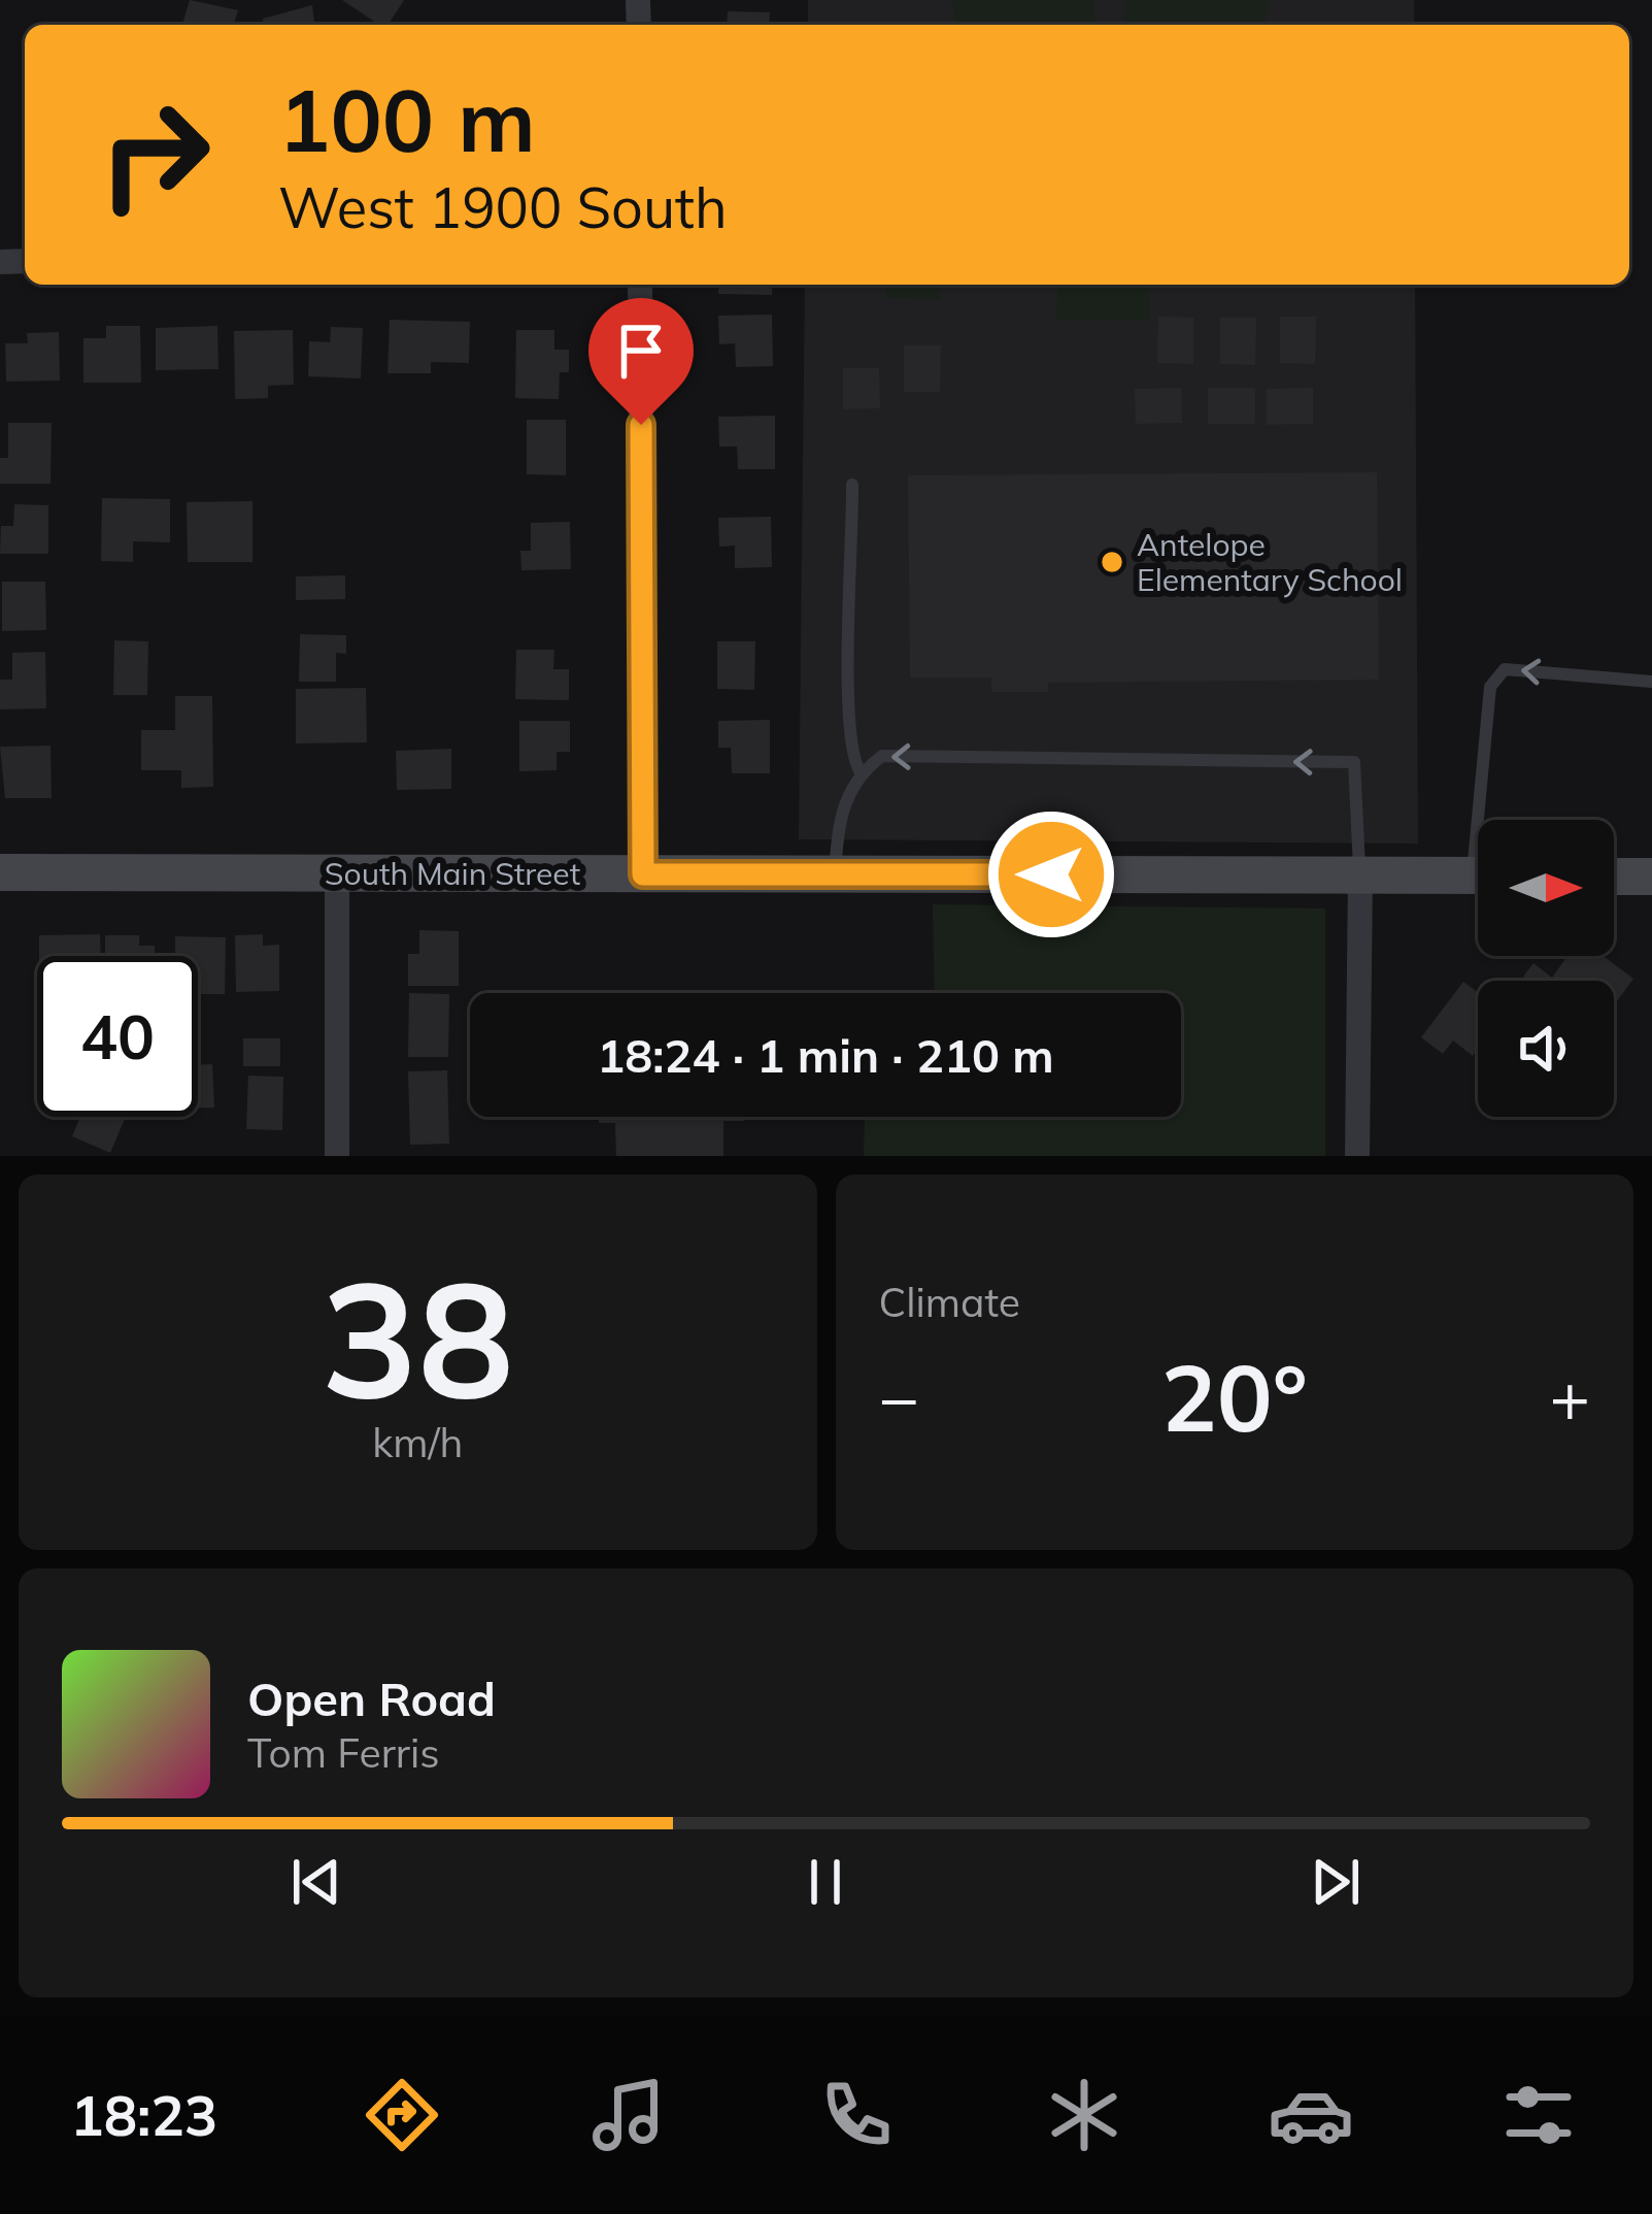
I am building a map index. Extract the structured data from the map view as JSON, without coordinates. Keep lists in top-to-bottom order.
{
  "streets": {
    "street": ["South Main Street"]
  },
  "places": ["Antelope Elementary School"],
  "north": "right",
  "page": {
    "turn": ["100 m", "West 1900 South"],
    "limit": "40",
    "trip": "18:24 · 1 min · 210 m",
    "tile": [
      ["38", "km/h"],
      "Climate"
    ],
    "heat": ["−", "20°", "+"],
    "song": ["Open Road", "Tom Ferris"],
    "tabs": "18:23"
  }
}
